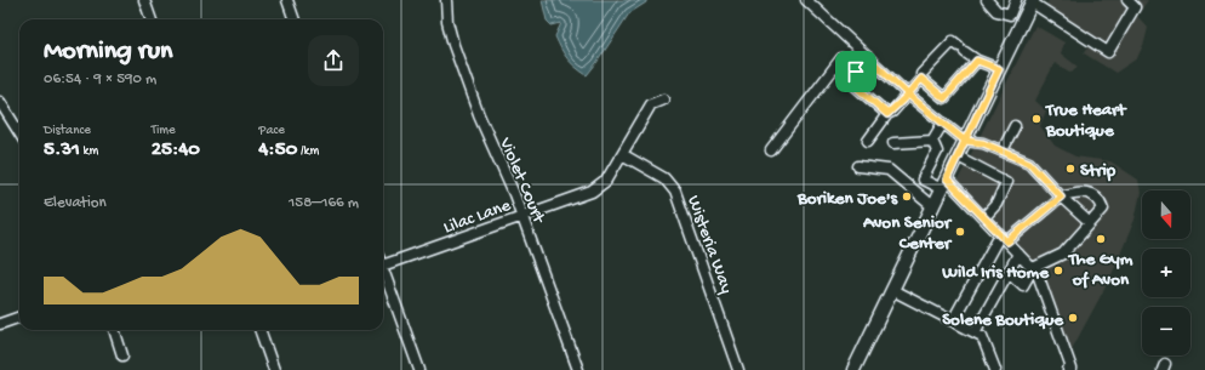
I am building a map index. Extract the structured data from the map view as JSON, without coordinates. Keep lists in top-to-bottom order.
{
  "streets": {
    "street": ["Violet Court", "Lilac Lane", "Wisteria Way"]
  },
  "crossings": [
    ["Violet Court", "Lilac Lane"],
    ["Lilac Lane", "Wisteria Way"]
  ],
  "places": [
    "True Heart Boutique",
    "Strip",
    "Boriken Joe's",
    "Avon Senior Center",
    "The Gym of Avon",
    "Wild Iris Home",
    "Solene Boutique"
  ],
  "north": "bottom",
  "page": {
    "heading": ["Morning run", "06:54 · 9 × 590 m"],
    "stats": [
      ["Distance", "5.31 km"],
      ["Time", "25:40"],
      ["Pace", "4:50 /km"]
    ],
    "chart": ["Elevation", "158–166 m"],
    "map_buttons": ["+", "−"]
  }
}
